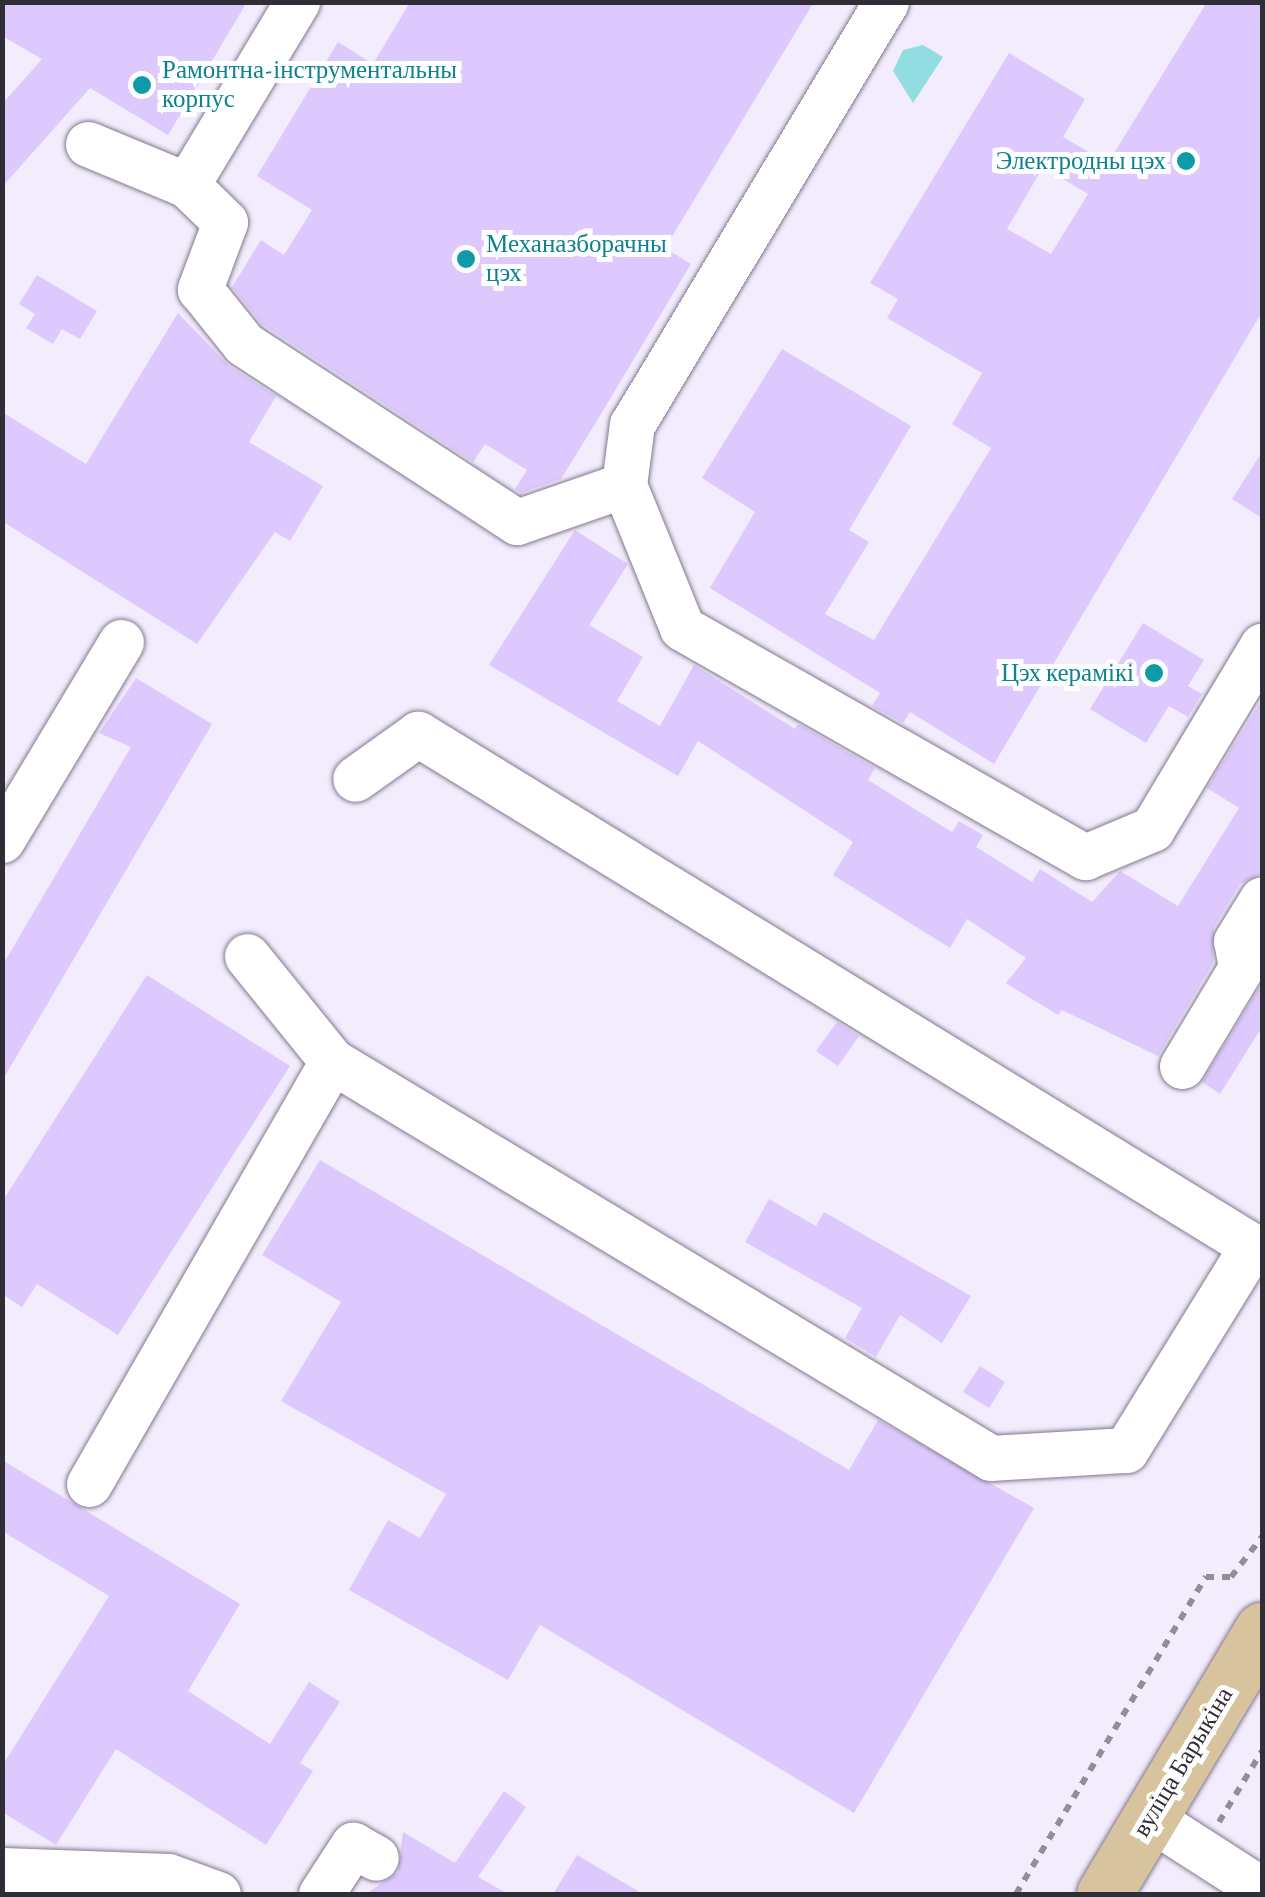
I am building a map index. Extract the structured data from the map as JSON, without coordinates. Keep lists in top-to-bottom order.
{
  "streets": {
    "main road": ["вуліца Барыкіна"]
  },
  "places": [
    "Рамонтна-інструментальны корпус",
    "Электродны цэх",
    "Механазборачны цэх",
    "Цэх керамікі"
  ]
}
